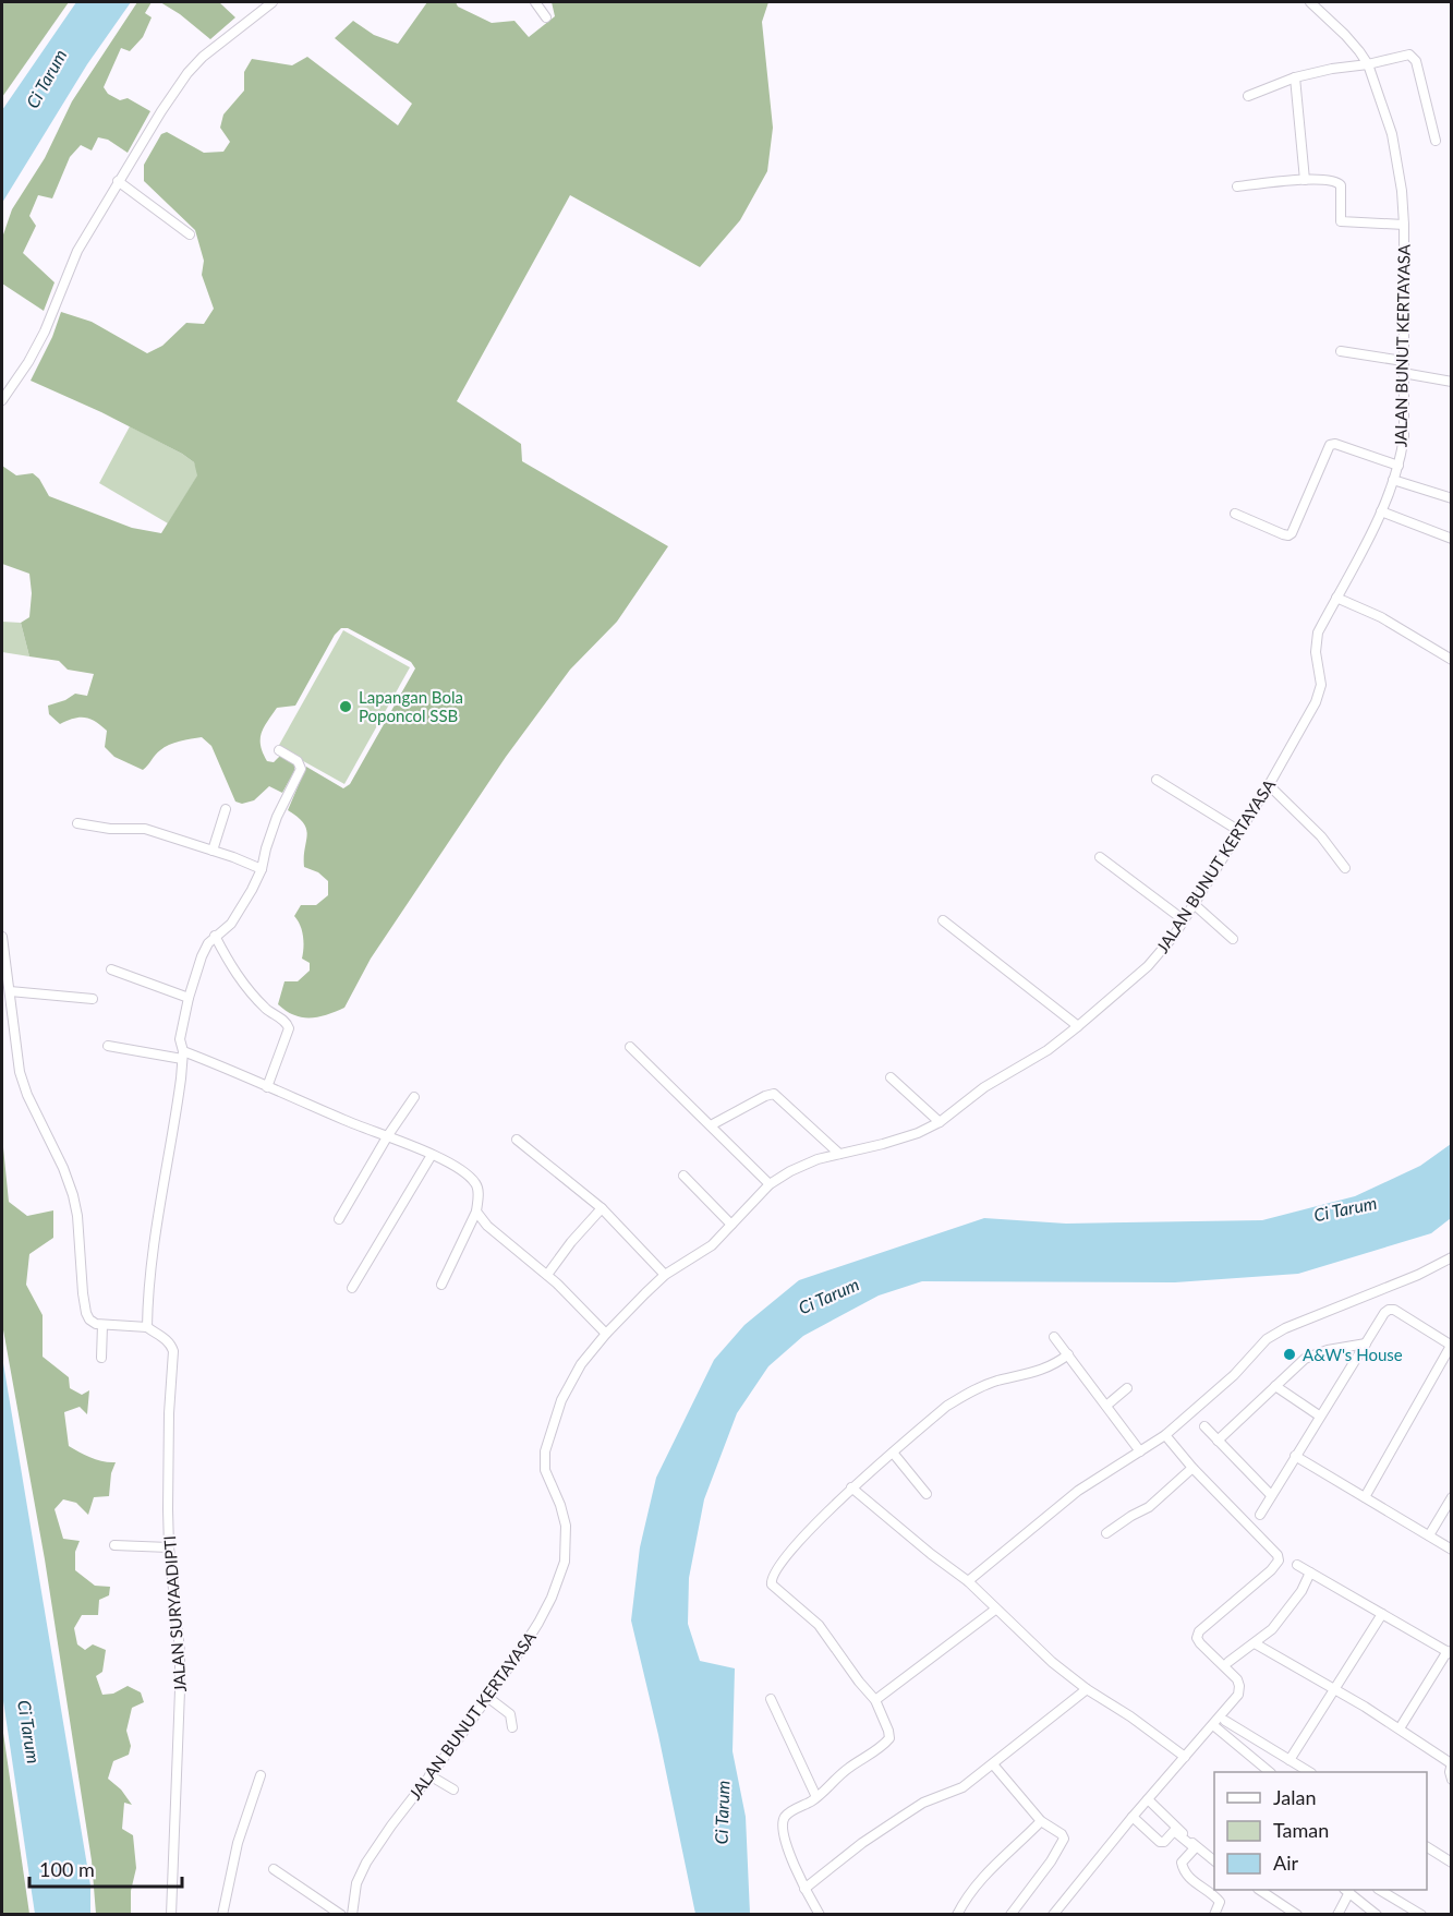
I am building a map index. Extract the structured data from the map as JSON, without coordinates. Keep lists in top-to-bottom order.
{
  "streets": {
    "street": ["JALAN BUNUT KERTAYASA", "JALAN SURYAADIPTI"]
  },
  "water": ["Ci Tarum"],
  "places": ["Lapangan Bola Poponcol SSB", "A&W's House"],
  "legend": ["Jalan", "Taman", "Air"],
  "scale_bar": "100 m"
}
